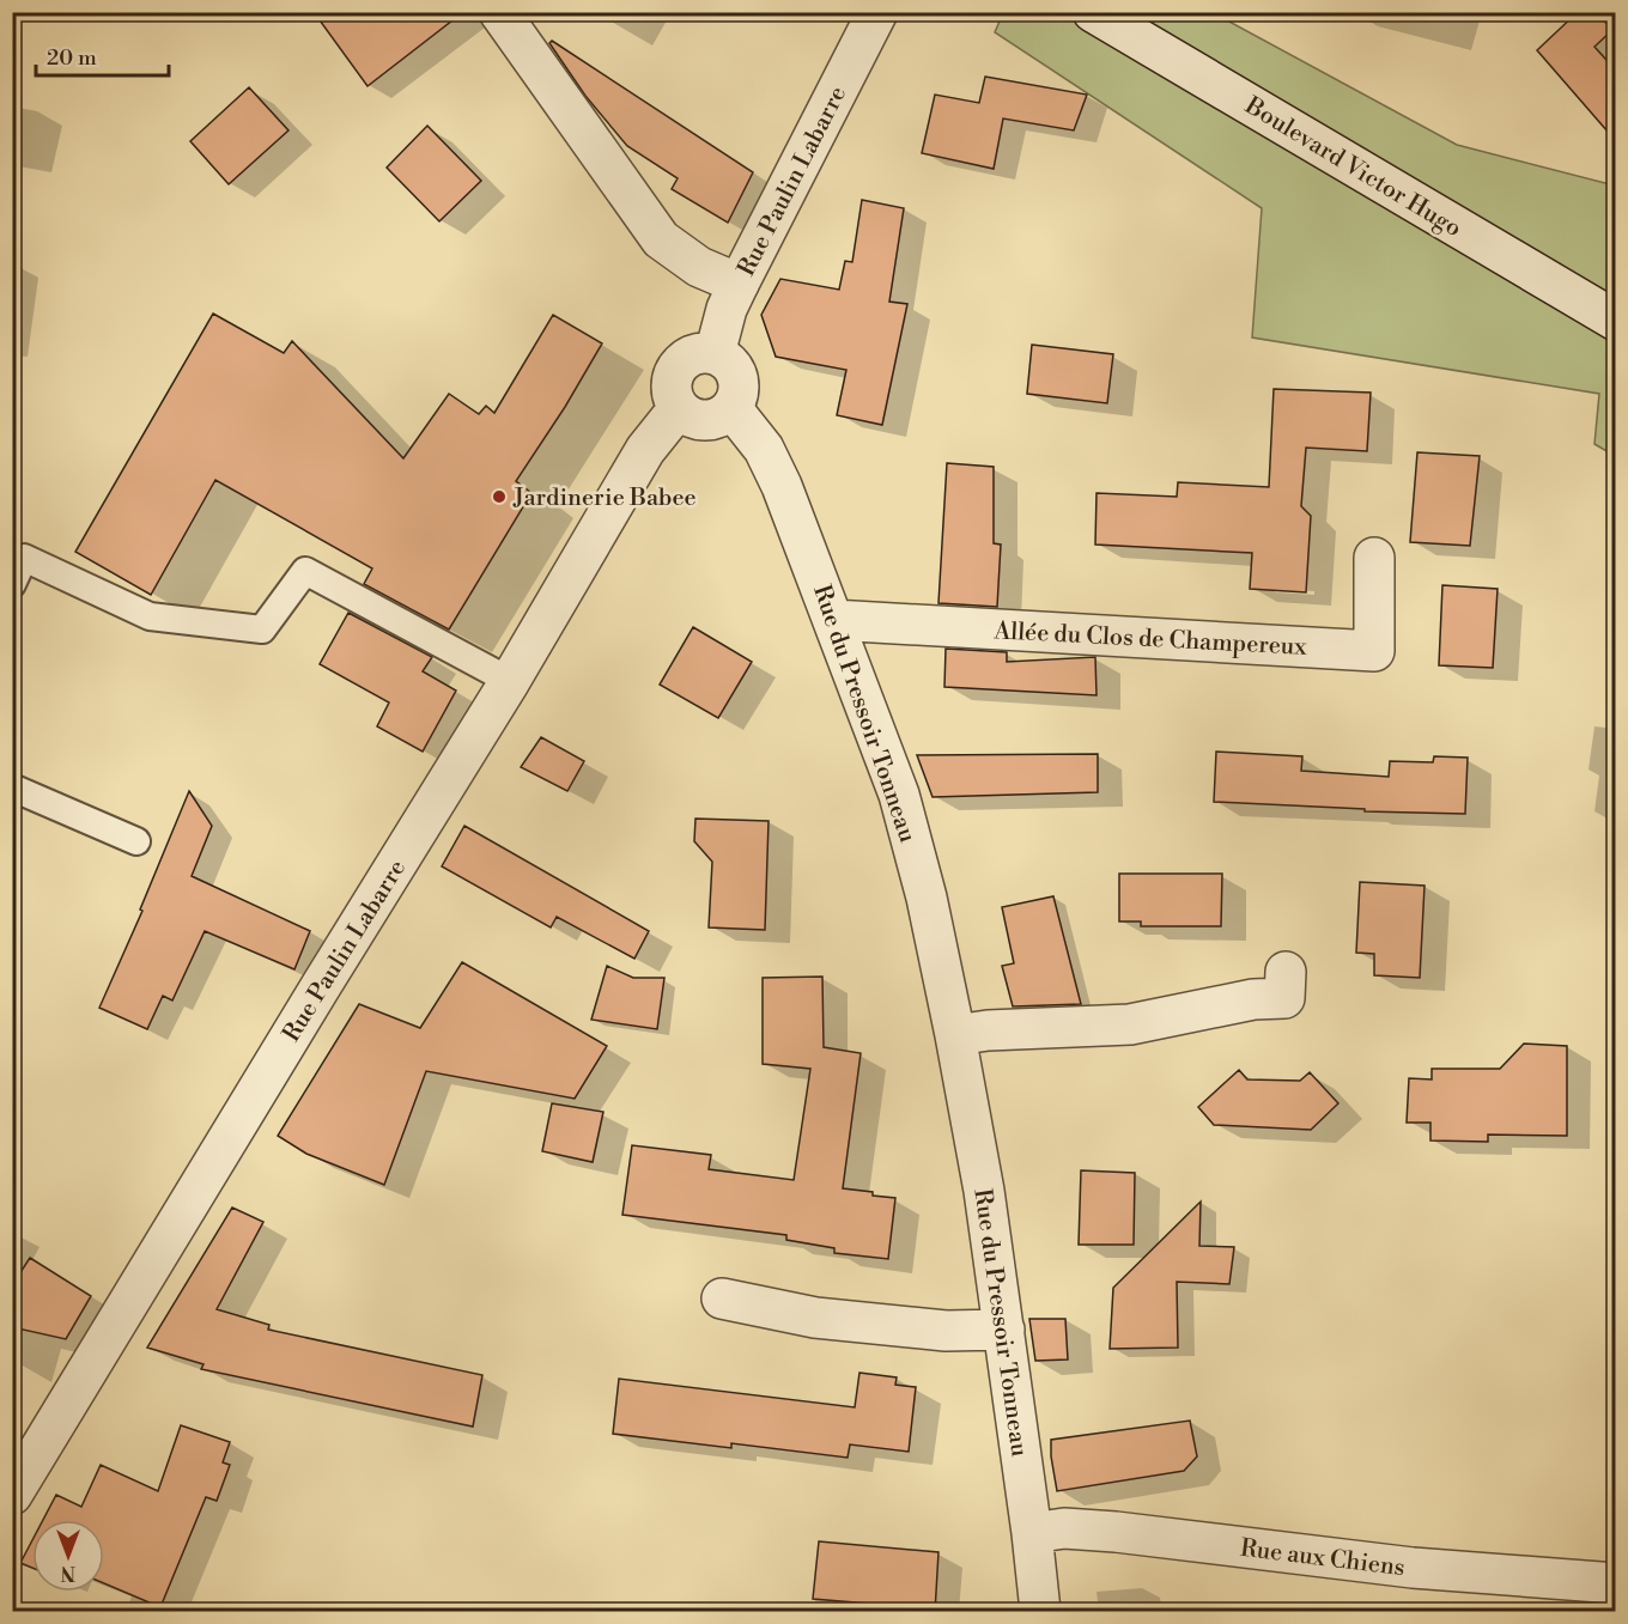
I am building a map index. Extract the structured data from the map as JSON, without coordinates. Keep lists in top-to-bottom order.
{
  "streets": {
    "street": [
      "Boulevard Victor Hugo",
      "Rue Paulin Labarre",
      "Allée du Clos de Champereux",
      "Rue du Pressoir Tonneau",
      "Rue aux Chiens"
    ]
  },
  "crossings": [
    ["Rue Paulin Labarre", "Rue du Pressoir Tonneau"],
    ["Allée du Clos de Champereux", "Rue du Pressoir Tonneau"],
    ["Rue du Pressoir Tonneau", "Rue aux Chiens"]
  ],
  "places": ["Jardinerie Babee"],
  "scale_bar": "20 m",
  "north": "bottom"
}
